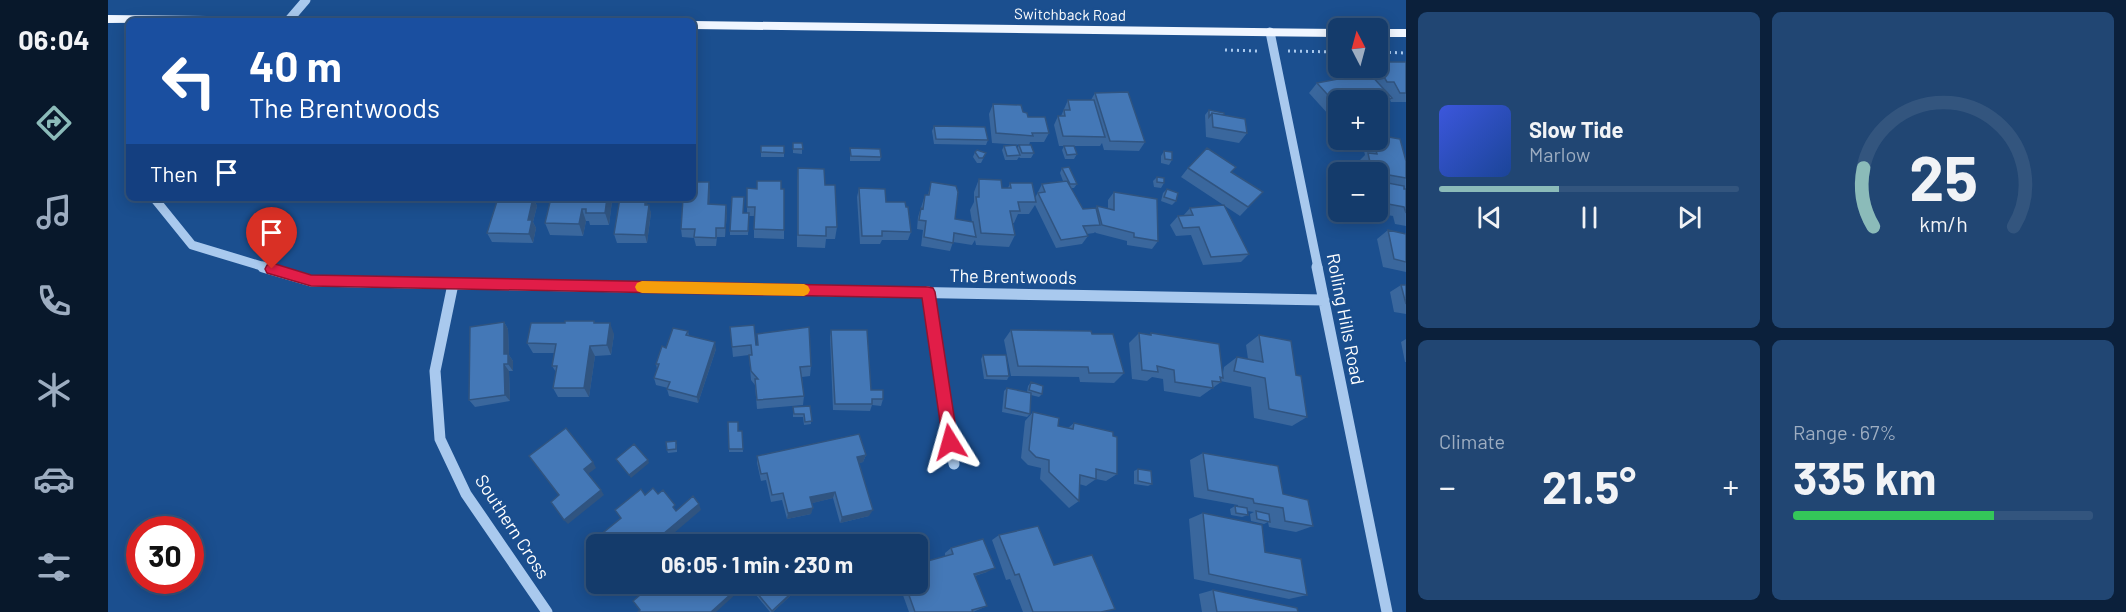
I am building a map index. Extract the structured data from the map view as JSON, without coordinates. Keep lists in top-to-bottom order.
{
  "streets": {
    "main road": ["Switchback Road"],
    "street": ["The Brentwoods", "Rolling Hills Road", "Southern Cross"]
  },
  "crossings": [
    ["Switchback Road", "Rolling Hills Road"],
    ["The Brentwoods", "Rolling Hills Road"],
    ["The Brentwoods", "Southern Cross"]
  ],
  "north": "top",
  "page": {
    "tabs": "06:04",
    "map_buttons": ["+", "−"],
    "turn": ["40 m", "The Brentwoods"],
    "song": ["Slow Tide", "Marlow"],
    "then": "Then",
    "tile": [
      "Climate",
      ["Range · 67%", "335 km"]
    ],
    "heat": ["−", "21.5°", "+"],
    "limit": "30",
    "trip": "06:05 · 1 min · 230 m",
    "gauge": ["25", "km/h"]
  }
}
